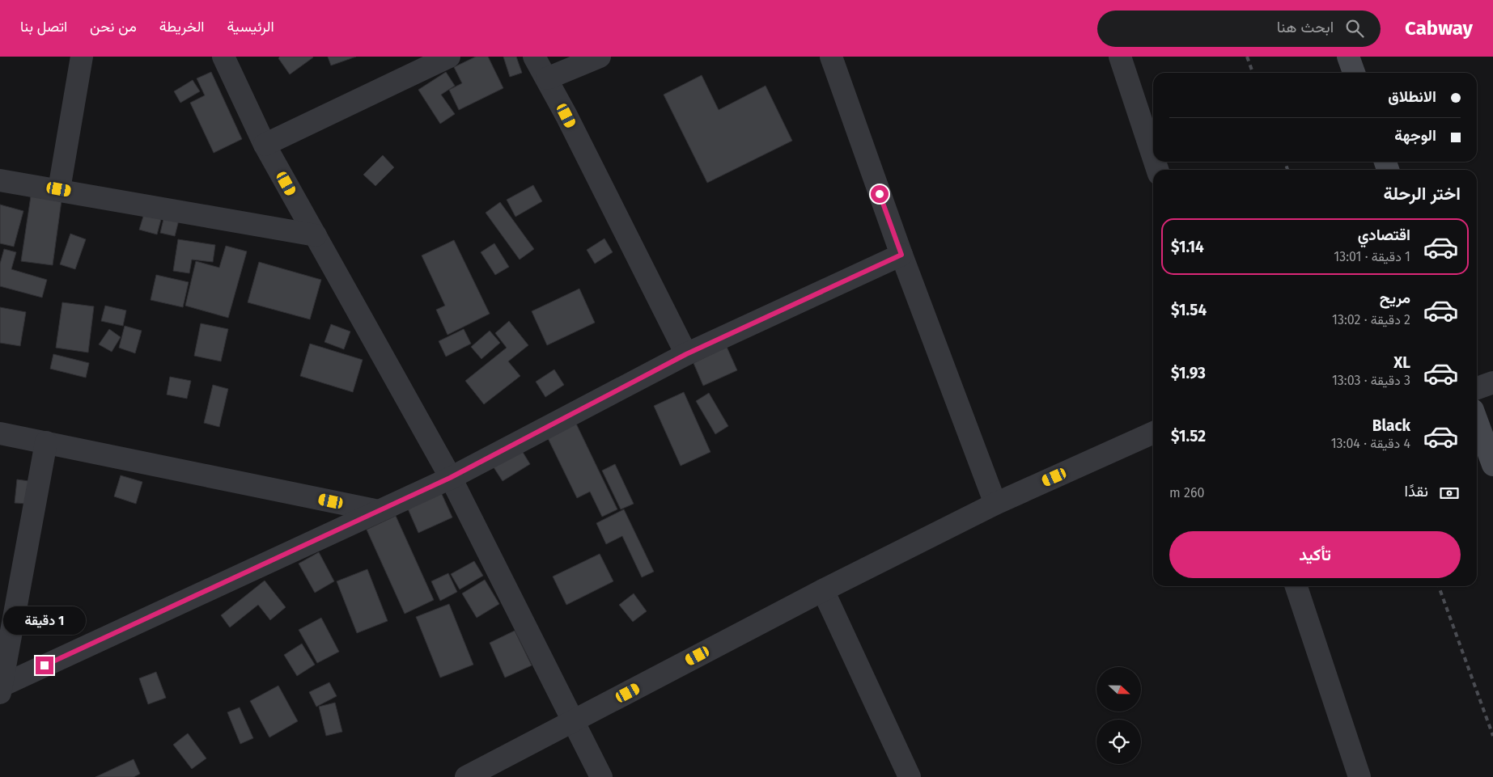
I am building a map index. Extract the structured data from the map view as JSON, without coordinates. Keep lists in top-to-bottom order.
{
  "north": "right",
  "page": {
    "header": "Cabway",
    "search": "ابحث هنا",
    "nav": [
      "الرئيسية",
      "الخريطة",
      "من نحن",
      "اتصل بنا"
    ],
    "banner": ["الانطلاق", "الوجهة"],
    "heading": "اختر الرحلة",
    "list": [
      {
        "name": "اقتصادي",
        "note": "1 دقيقة · 13:01",
        "value": "$1.14"
      },
      {
        "name": "مريح",
        "note": "2 دقيقة · 13:02",
        "value": "$1.54"
      },
      {
        "name": "XL",
        "note": "3 دقيقة · 13:03",
        "value": "$1.93"
      },
      {
        "name": "Black",
        "note": "4 دقيقة · 13:04",
        "value": "$1.52"
      }
    ],
    "pay": ["نقدًا", "260 m"],
    "buttons": "تأكيد",
    "bubble": "1 دقيقة"
  }
}
